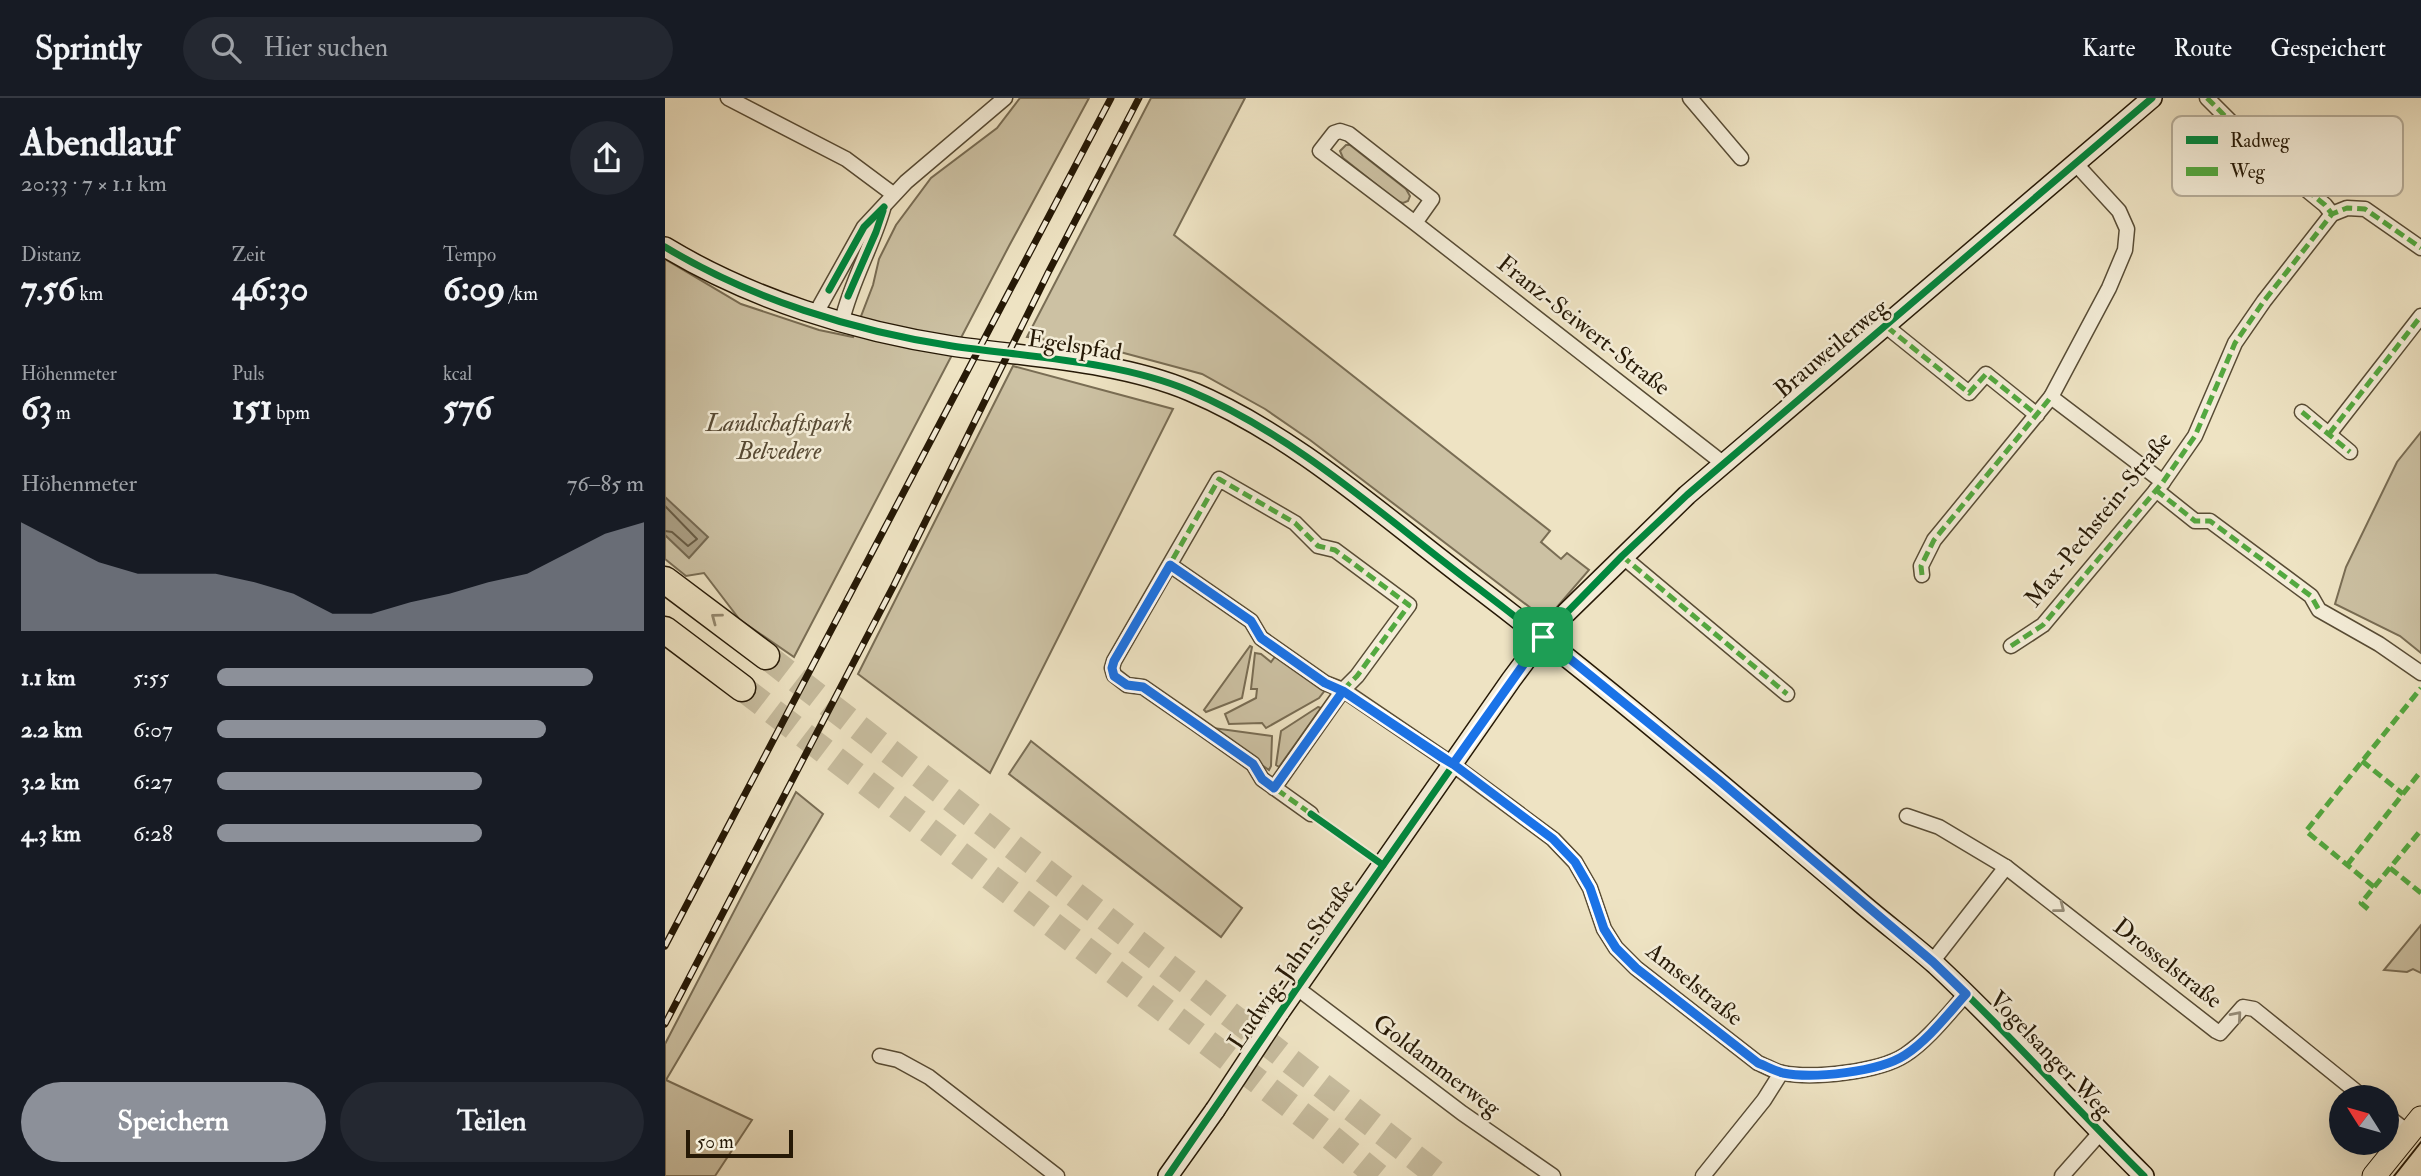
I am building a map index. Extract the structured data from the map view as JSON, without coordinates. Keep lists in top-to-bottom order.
{
  "streets": {
    "street": [
      "Franz-Seiwert-Straße",
      "Egelspfad",
      "Brauweilerweg",
      "Max-Pechstein-Straße",
      "Drosselstraße",
      "Ludwig-Jahn-Straße",
      "Amselstraße",
      "Vogelsanger Weg",
      "Goldammerweg"
    ]
  },
  "crossings": [
    ["Franz-Seiwert-Straße", "Brauweilerweg"],
    ["Egelspfad", "Brauweilerweg"],
    ["Egelspfad", "Ludwig-Jahn-Straße"],
    ["Egelspfad", "Vogelsanger Weg"],
    ["Brauweilerweg", "Ludwig-Jahn-Straße"],
    ["Brauweilerweg", "Vogelsanger Weg"],
    ["Ludwig-Jahn-Straße", "Amselstraße"],
    ["Ludwig-Jahn-Straße", "Vogelsanger Weg"],
    ["Ludwig-Jahn-Straße", "Goldammerweg"],
    ["Amselstraße", "Vogelsanger Weg"]
  ],
  "one_way": ["Drosselstraße"],
  "parks": ["Landschaftspark Belvedere"],
  "legend": ["Radweg", "Weg"],
  "scale_bar": "50 m",
  "north": "top left",
  "page": {
    "header": "Sprintly",
    "search": "Hier suchen",
    "nav": ["Karte", "Route", "Gespeichert"],
    "heading": ["Abendlauf", "20:33 · 7 × 1.1 km"],
    "stats": [
      ["Distanz", "7.56 km"],
      ["Zeit", "46:30"],
      ["Tempo", "6:09 /km"],
      ["Höhenmeter", "63 m"],
      ["Puls", "151 bpm"],
      ["kcal", "576"]
    ],
    "chart": ["Höhenmeter", "76–85 m"],
    "list": [
      {
        "name": "1.1 km",
        "note": "5:55"
      },
      {
        "name": "2.2 km",
        "note": "6:07"
      },
      {
        "name": "3.2 km",
        "note": "6:27"
      },
      {
        "name": "4.3 km",
        "note": "6:28"
      }
    ],
    "buttons": ["Speichern", "Teilen"],
    "scale": "50 m"
  }
}
